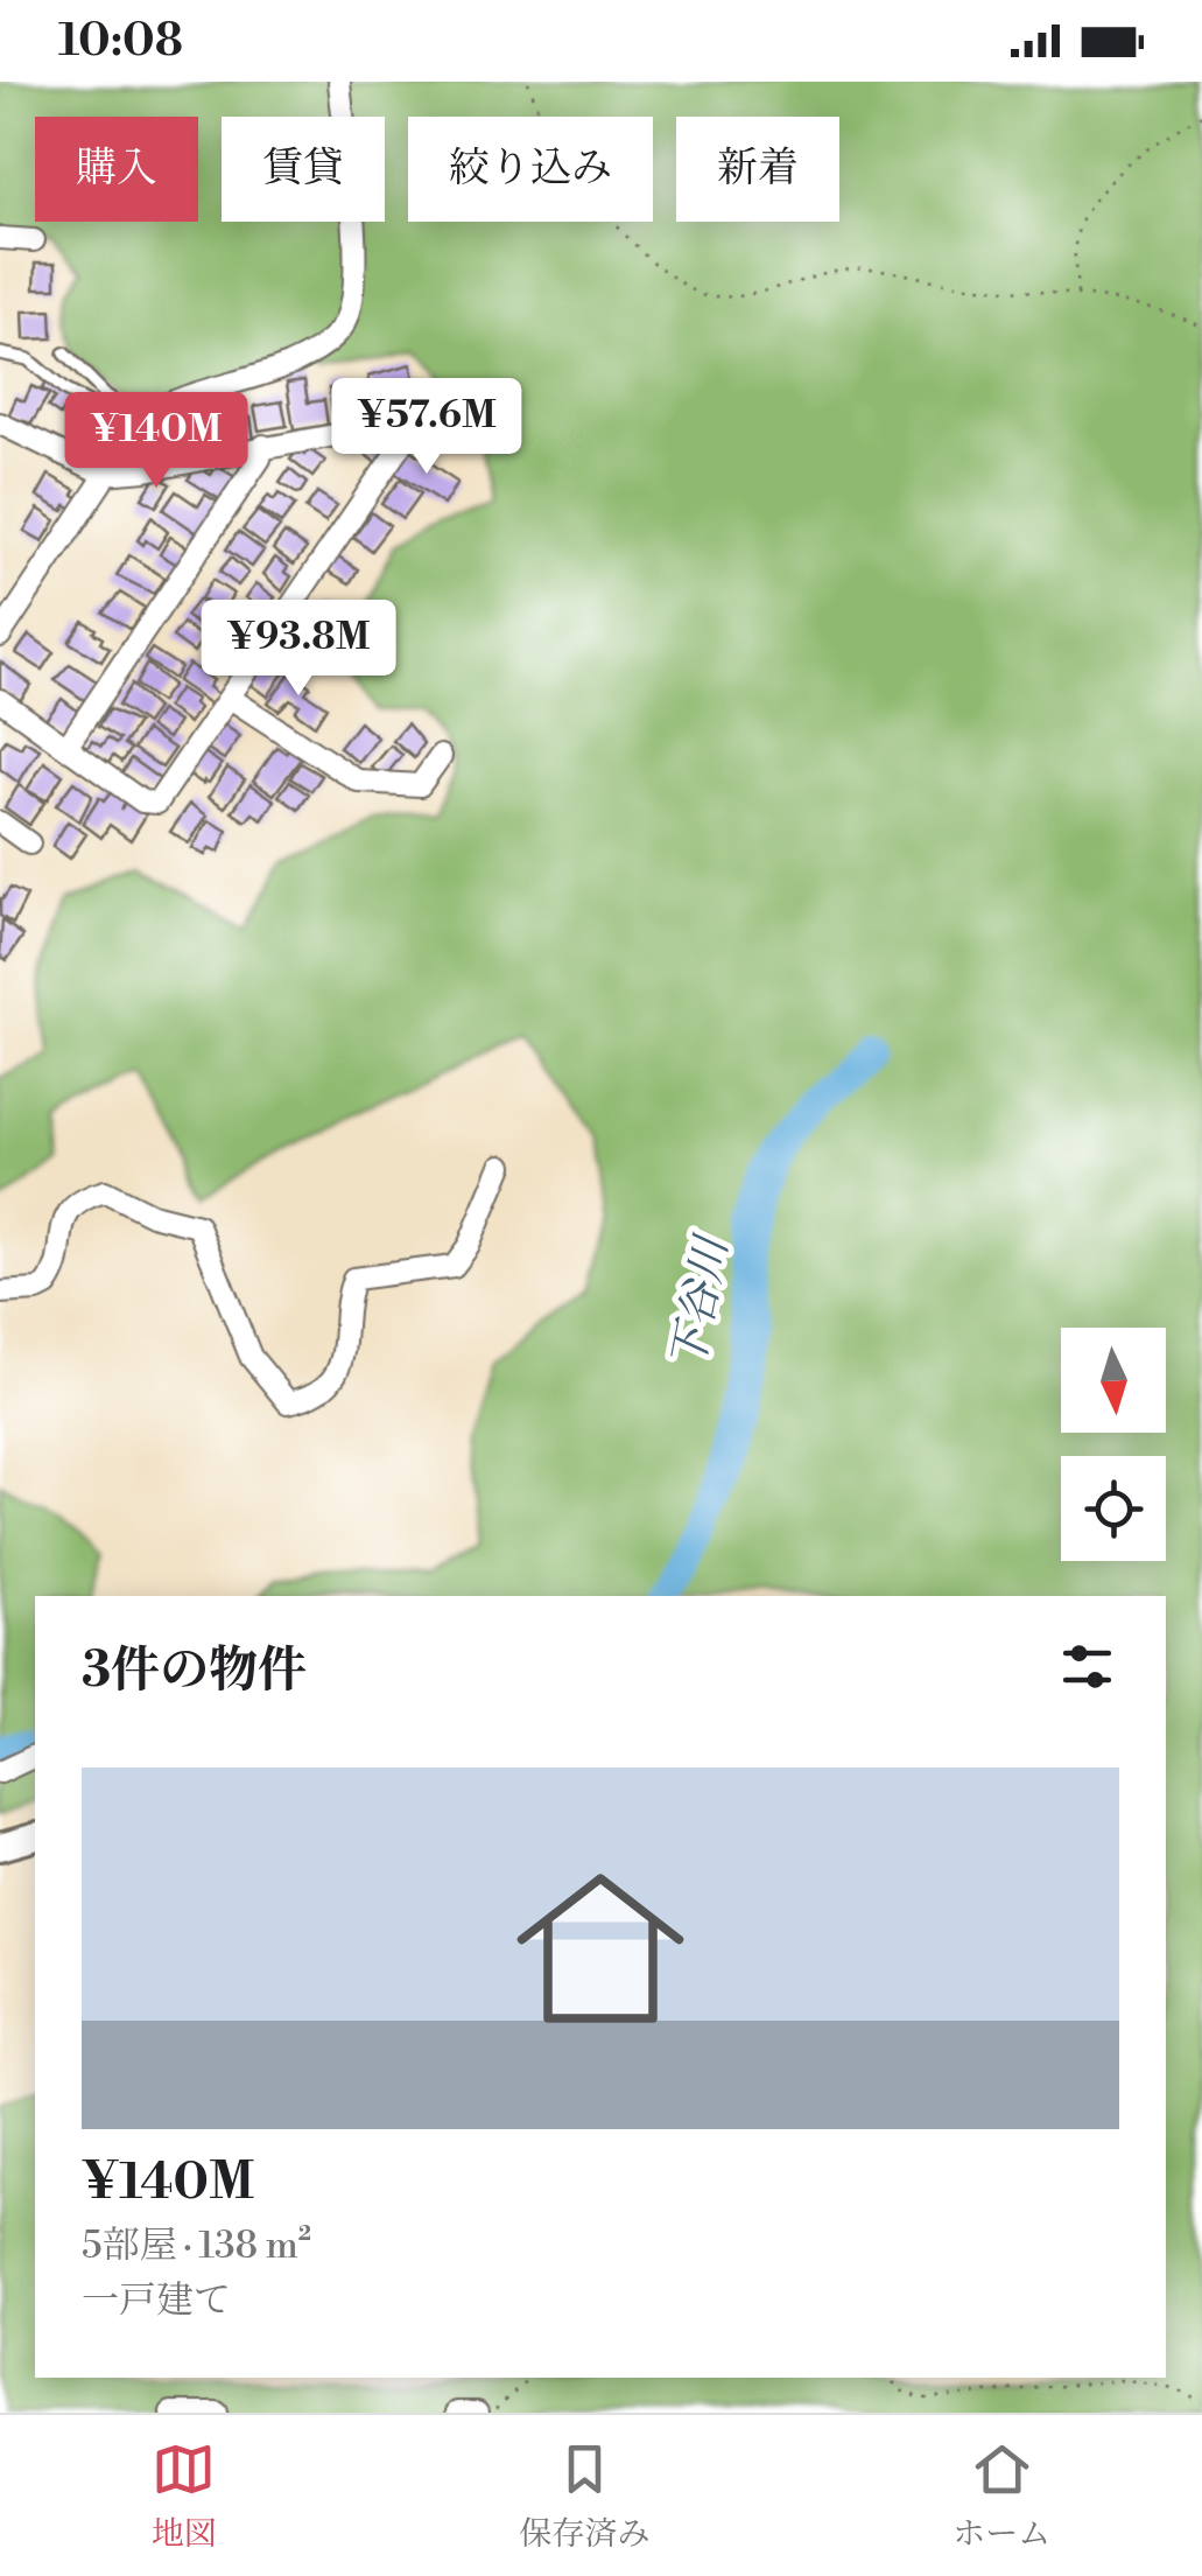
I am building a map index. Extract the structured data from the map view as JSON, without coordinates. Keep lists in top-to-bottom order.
{
  "water": ["下谷川"],
  "north": "bottom",
  "page": {
    "status": "10:08",
    "chip": [
      "購入",
      "賃貸",
      "絞り込み",
      "新着"
    ],
    "price": ["¥57.6M", "¥140M", "¥93.8M"],
    "heading": "3件の物件",
    "list": [
      {
        "name": "¥140M",
        "note": "5部屋 · 138 m² · 一戸建て"
      }
    ],
    "tabs": ["地図", "保存済み", "ホーム"]
  }
}
